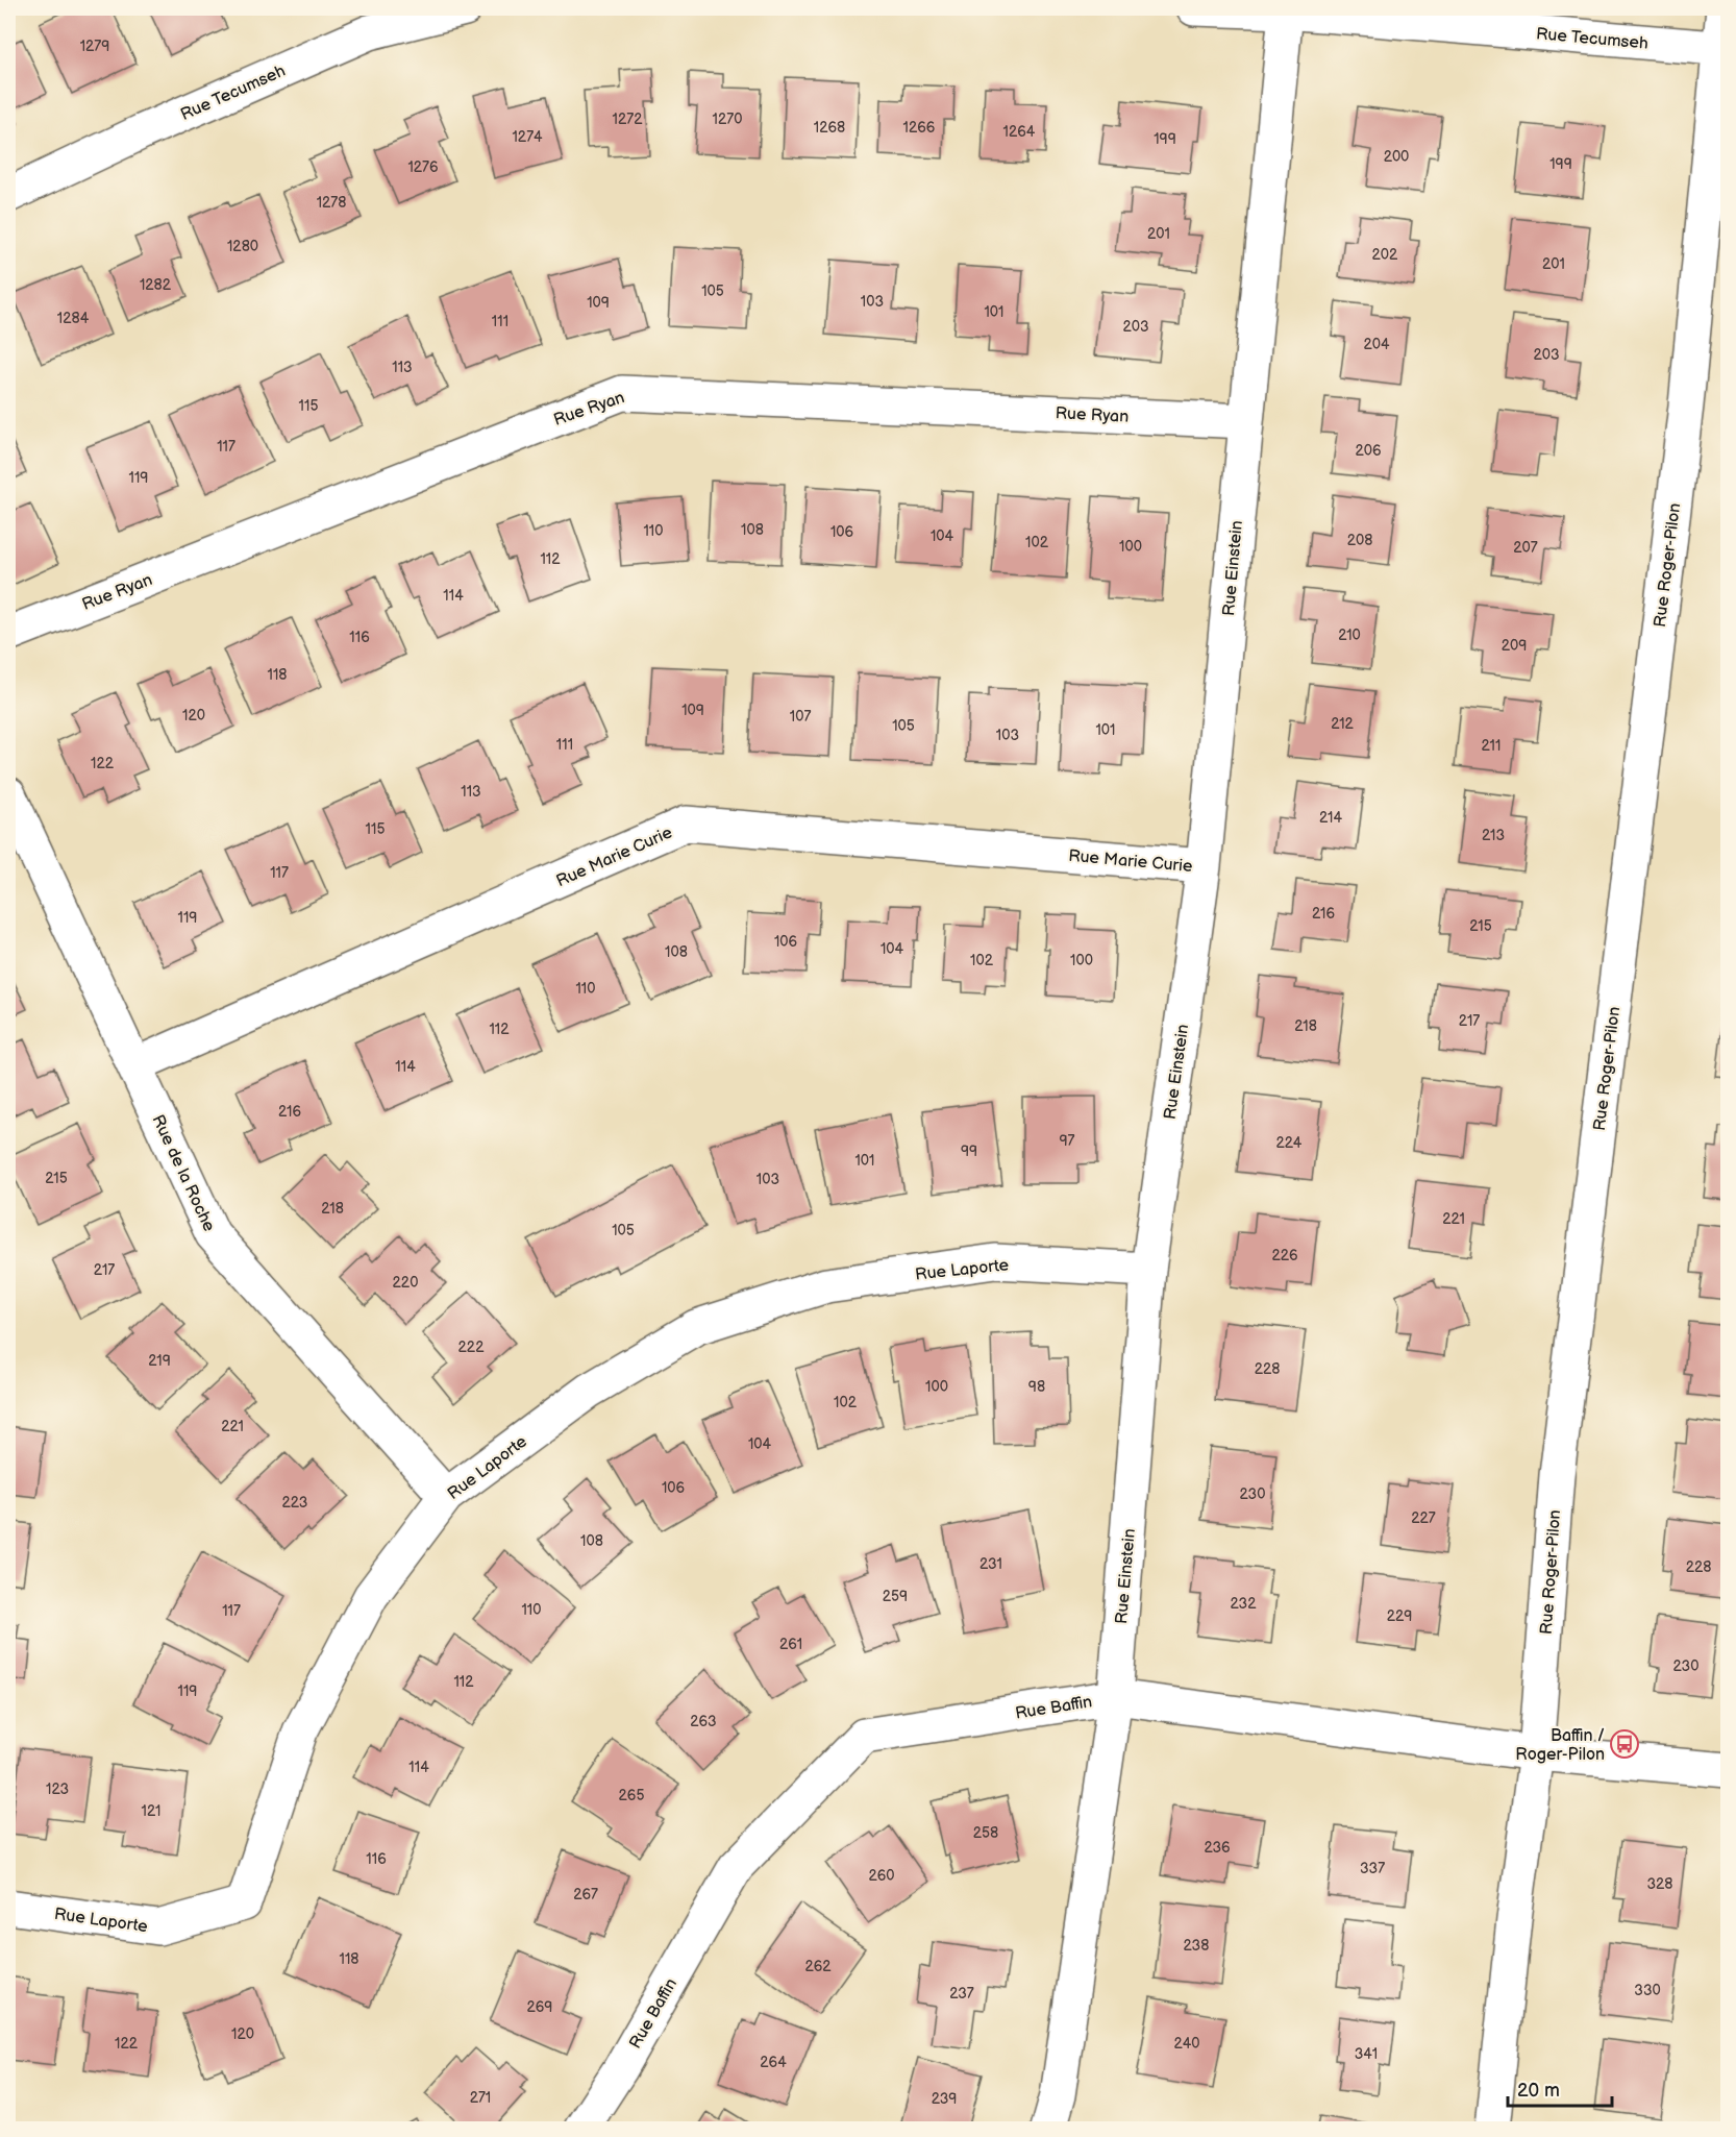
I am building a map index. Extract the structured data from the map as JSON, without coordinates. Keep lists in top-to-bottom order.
{
  "streets": {
    "street": [
      "Rue Tecumseh",
      "Rue Ryan",
      "Rue Roger-Pilon",
      "Rue Einstein",
      "Rue Marie Curie",
      "Rue de la Roche",
      "Rue Laporte",
      "Rue Baffin"
    ]
  },
  "crossings": [
    ["Rue Tecumseh", "Rue Roger-Pilon"],
    ["Rue Tecumseh", "Rue Einstein"],
    ["Rue Ryan", "Rue Einstein"],
    ["Rue Roger-Pilon", "Rue Baffin"],
    ["Rue Einstein", "Rue Marie Curie"],
    ["Rue Einstein", "Rue Laporte"],
    ["Rue Einstein", "Rue Baffin"],
    ["Rue Marie Curie", "Rue de la Roche"],
    ["Rue de la Roche", "Rue Laporte"]
  ],
  "places": {
    "bus stop": ["Baffin / Roger-Pilon"]
  },
  "house_numbers": [
    "1279",
    "1272",
    "1270",
    "1268",
    "1266",
    "1264",
    "1274",
    "199",
    "200",
    "199",
    "1276",
    "1278",
    "201",
    "1280",
    "202",
    "201",
    "1282",
    "105",
    "103",
    "109",
    "101",
    "1284",
    "111",
    "203",
    "204",
    "203",
    "113",
    "115",
    "117",
    "206",
    "119",
    "108",
    "110",
    "106",
    "104",
    "208",
    "102",
    "100",
    "207",
    "112",
    "114",
    "210",
    "116",
    "209",
    "118",
    "109",
    "120",
    "107",
    "212",
    "105",
    "101",
    "103",
    "111",
    "211",
    "122",
    "113",
    "214",
    "115",
    "213",
    "117",
    "216",
    "119",
    "215",
    "106",
    "104",
    "108",
    "102",
    "100",
    "110",
    "217",
    "218",
    "112",
    "114",
    "216",
    "97",
    "224",
    "99",
    "101",
    "215",
    "103",
    "218",
    "221",
    "105",
    "226",
    "217",
    "220",
    "222",
    "219",
    "228",
    "100",
    "98",
    "102",
    "221",
    "104",
    "106",
    "230",
    "223",
    "227",
    "108",
    "231",
    "228",
    "259",
    "232",
    "110",
    "117",
    "229",
    "261",
    "230",
    "112",
    "119",
    "263",
    "114",
    "123",
    "265",
    "121",
    "258",
    "236",
    "116",
    "337",
    "260",
    "328",
    "267",
    "238",
    "118",
    "262",
    "330",
    "237",
    "269",
    "120",
    "122",
    "240",
    "341",
    "264",
    "271",
    "239"
  ],
  "scale_bar": "20 m"
}
